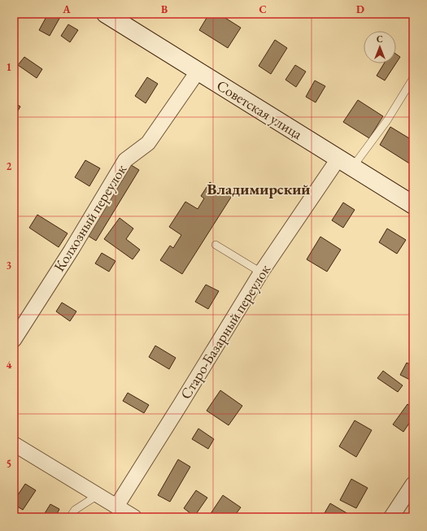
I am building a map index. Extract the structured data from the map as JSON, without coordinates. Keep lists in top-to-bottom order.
{
  "streets": {
    "street": ["Советская улица", "Колхозный переулок", "Старо-Базарный переулок"]
  },
  "crossings": [
    ["Советская улица", "Колхозный переулок"],
    ["Советская улица", "Старо-Базарный переулок"]
  ],
  "districts": ["Владимирский"],
  "north": "top",
  "grid": {
    "columns": [
      "A",
      "B",
      "C",
      "D"
    ],
    "rows": [
      "1",
      "2",
      "3",
      "4",
      "5"
    ]
  }
}
